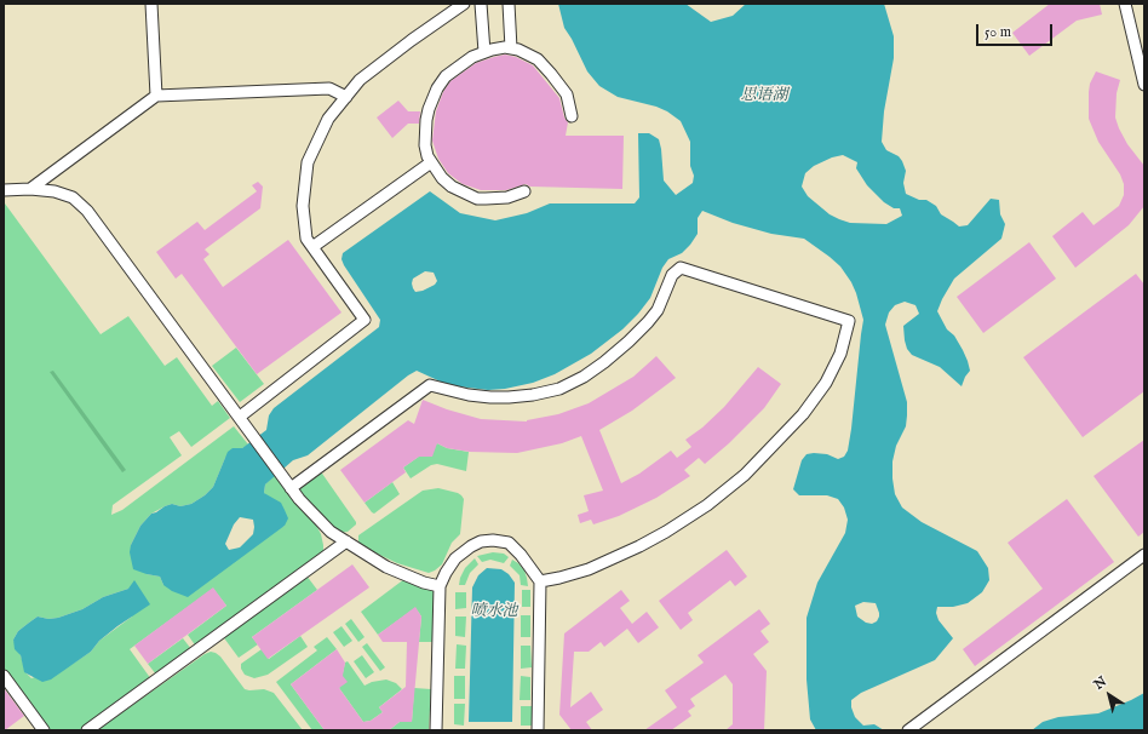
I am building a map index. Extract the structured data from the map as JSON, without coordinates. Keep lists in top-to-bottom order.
{
  "water": ["思语湖", "喷水池"],
  "scale_bar": "50 m",
  "north": "top left"
}
